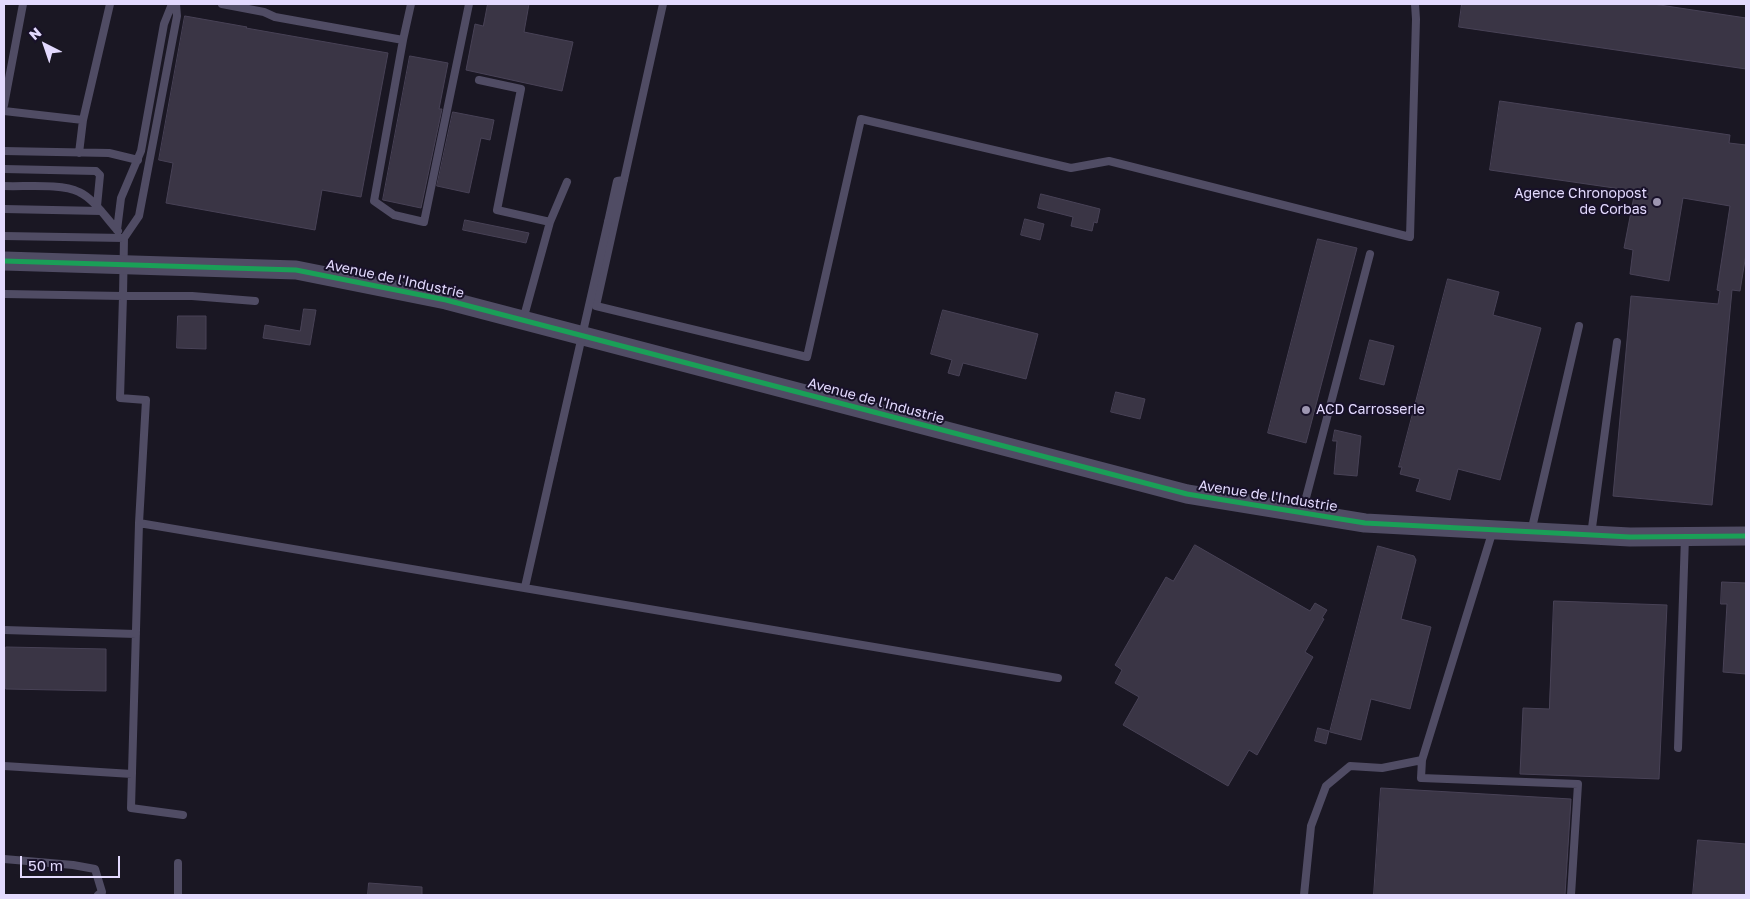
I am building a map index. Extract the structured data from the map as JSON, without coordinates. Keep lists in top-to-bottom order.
{
  "streets": {
    "street": ["Avenue de l'Industrie"]
  },
  "places": ["Agence Chronopost de Corbas", "ACD Carrosserie"],
  "scale_bar": "50 m",
  "north": "top left"
}
